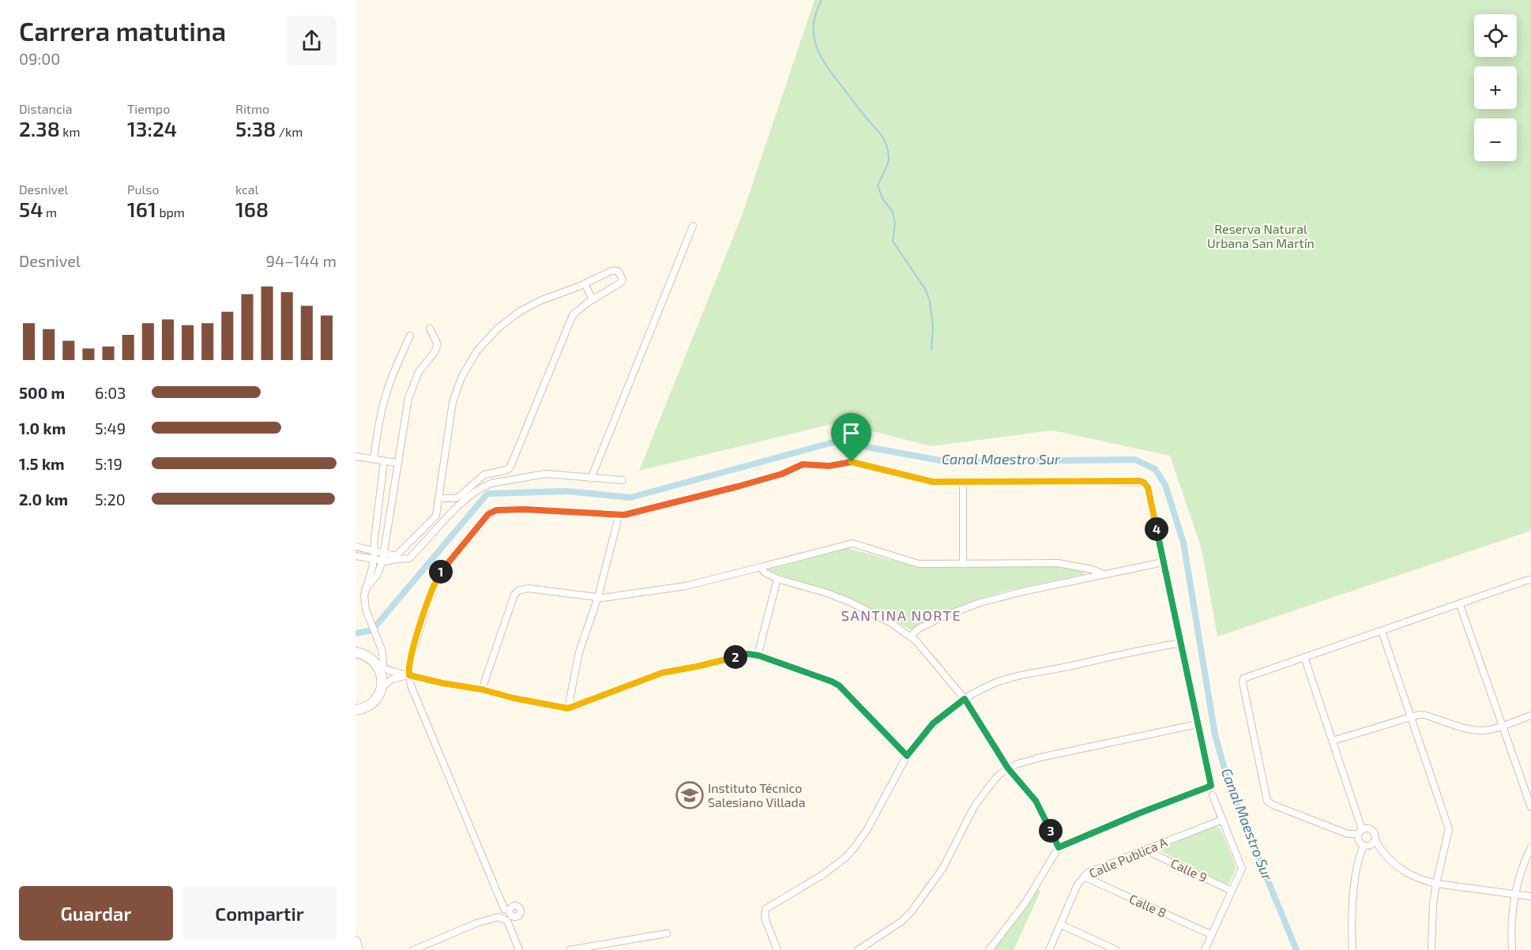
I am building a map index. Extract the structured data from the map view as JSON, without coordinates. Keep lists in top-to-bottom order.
{
  "streets": {
    "street": ["Calle Publica A", "Calle 9", "Calle 8"]
  },
  "crossings": [
    ["Calle Publica A", "Calle 9"],
    ["Calle Publica A", "Calle 8"]
  ],
  "districts": ["SANTINA NORTE"],
  "water": ["Canal Maestro Sur"],
  "parks": ["Reserva Natural Urbana San Martín"],
  "places": {
    "school or university": ["Instituto Técnico Salesiano Villada"]
  },
  "page": {
    "heading": ["Carrera matutina", "09:00"],
    "map_buttons": ["+", "−"],
    "stats": [
      ["Distancia", "2.38 km"],
      ["Tiempo", "13:24"],
      ["Ritmo", "5:38 /km"],
      ["Desnivel", "54 m"],
      ["Pulso", "161 bpm"],
      ["kcal", "168"]
    ],
    "chart": ["Desnivel", "94–144 m"],
    "list": [
      {
        "name": "500 m",
        "note": "6:03"
      },
      {
        "name": "1.0 km",
        "note": "5:49"
      },
      {
        "name": "1.5 km",
        "note": "5:19"
      },
      {
        "name": "2.0 km",
        "note": "5:20"
      }
    ],
    "pins": [
      "4",
      "1",
      "2",
      "3"
    ],
    "buttons": ["Guardar", "Compartir"]
  }
}
